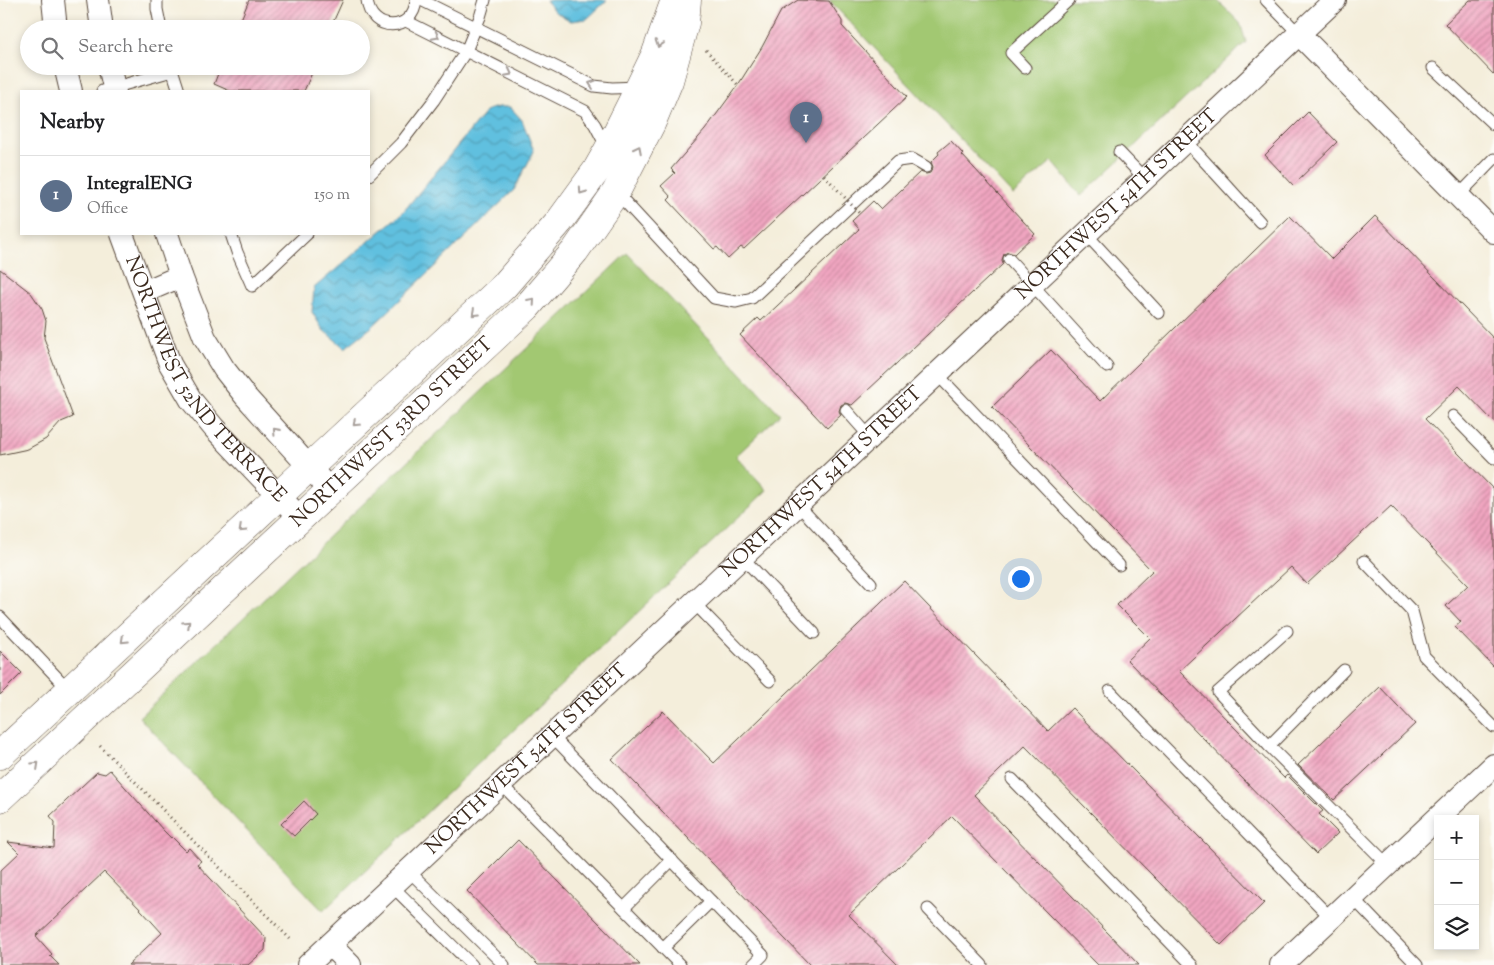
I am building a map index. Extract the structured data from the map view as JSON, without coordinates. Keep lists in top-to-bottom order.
{
  "streets": {
    "street": ["NORTHWEST 54TH STREET", "NORTHWEST 52ND TERRACE", "NORTHWEST 53RD STREET"]
  },
  "crossings": [
    ["NORTHWEST 52ND TERRACE", "NORTHWEST 53RD STREET"]
  ],
  "page": {
    "search": "Search here",
    "heading": "Nearby",
    "pins": "1",
    "list": [
      {
        "mark": "1",
        "name": "IntegralENG",
        "note": "Office",
        "value": "150 m"
      }
    ],
    "map_buttons": ["+", "−"]
  }
}
